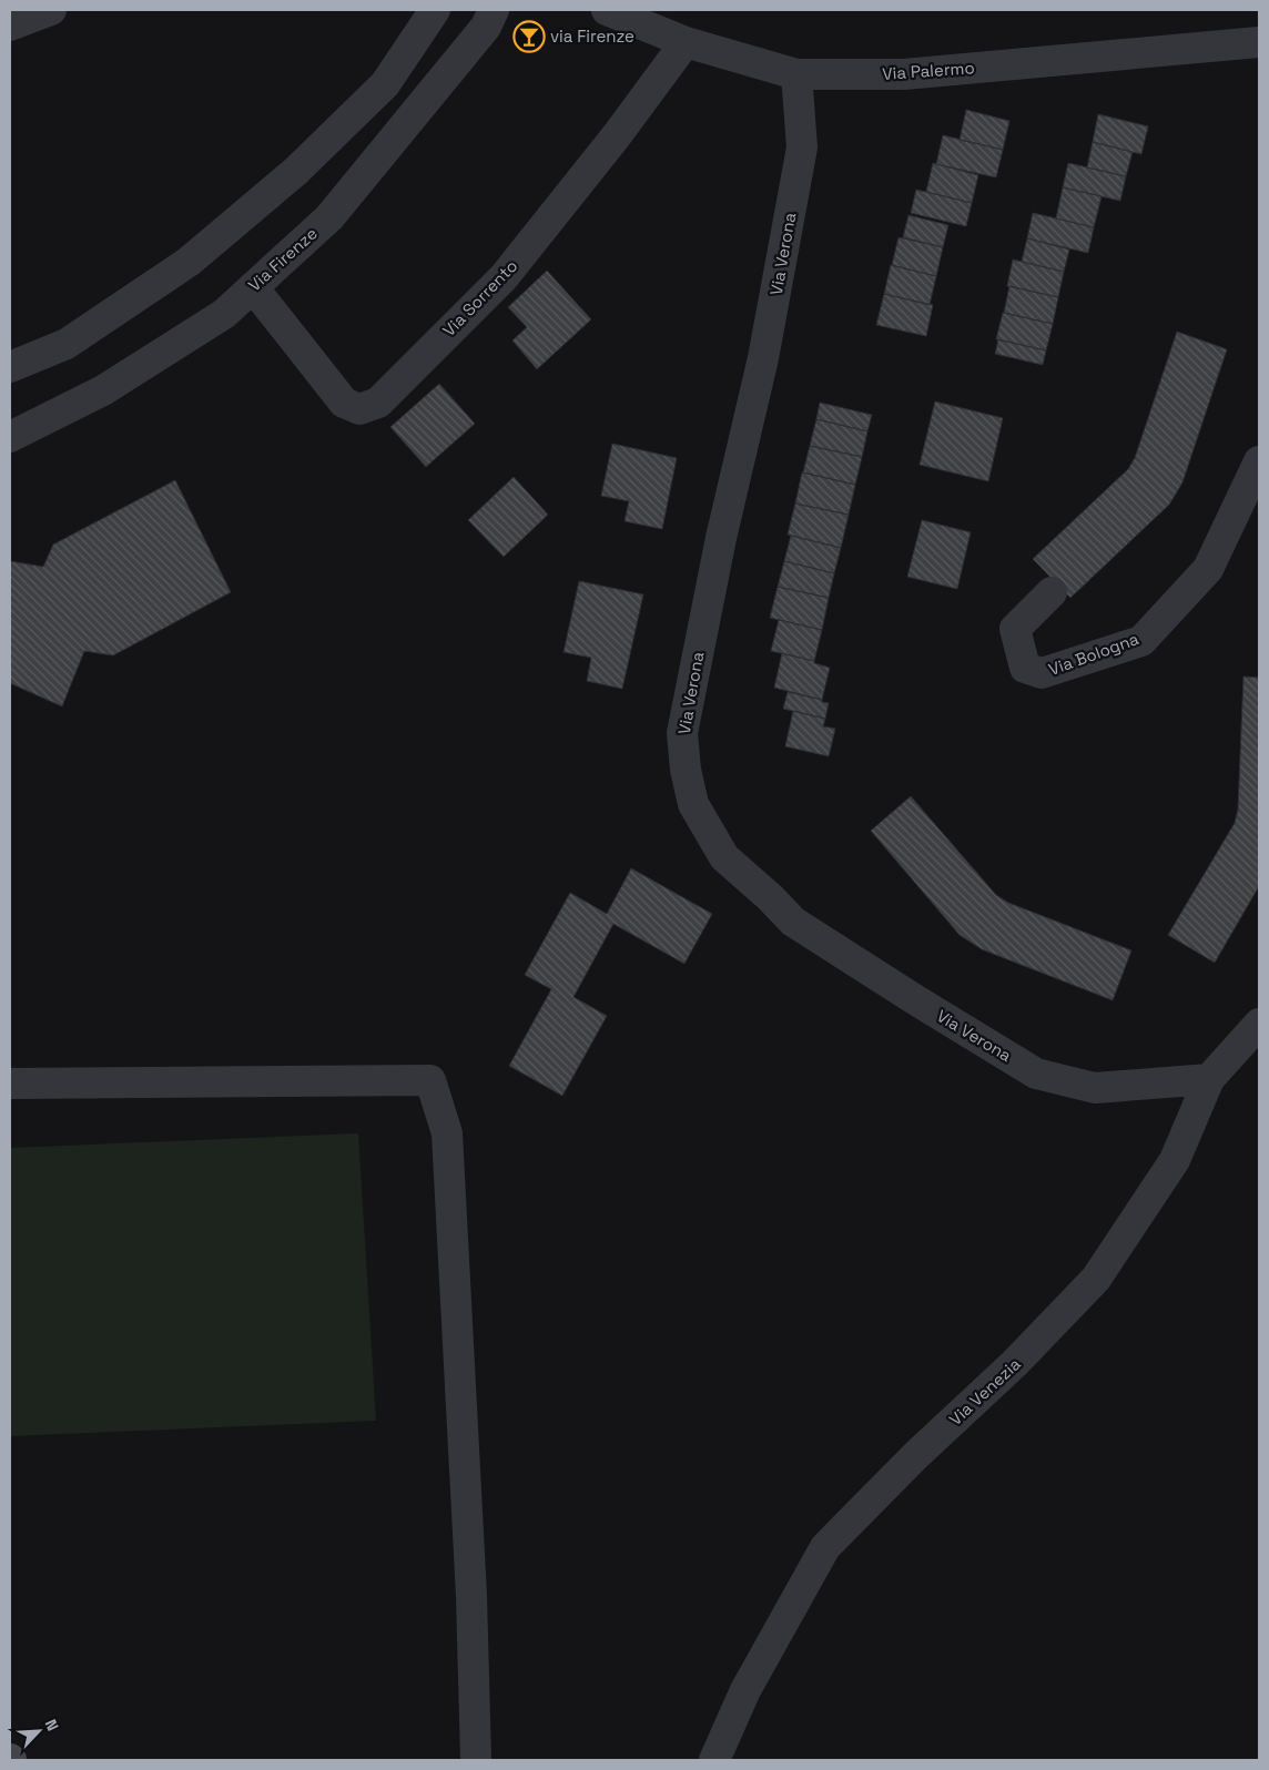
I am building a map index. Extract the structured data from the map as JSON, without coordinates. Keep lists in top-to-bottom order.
{
  "streets": {
    "street": [
      "Via Palermo",
      "Via Verona",
      "Via Firenze",
      "Via Sorrento",
      "Via Bologna",
      "Via Venezia"
    ]
  },
  "crossings": [
    ["Via Palermo", "Via Verona"],
    ["Via Palermo", "Via Sorrento"],
    ["Via Verona", "Via Venezia"],
    ["Via Firenze", "Via Sorrento"]
  ],
  "places": {
    "bar": ["via Firenze"]
  },
  "north": "top right"
}
